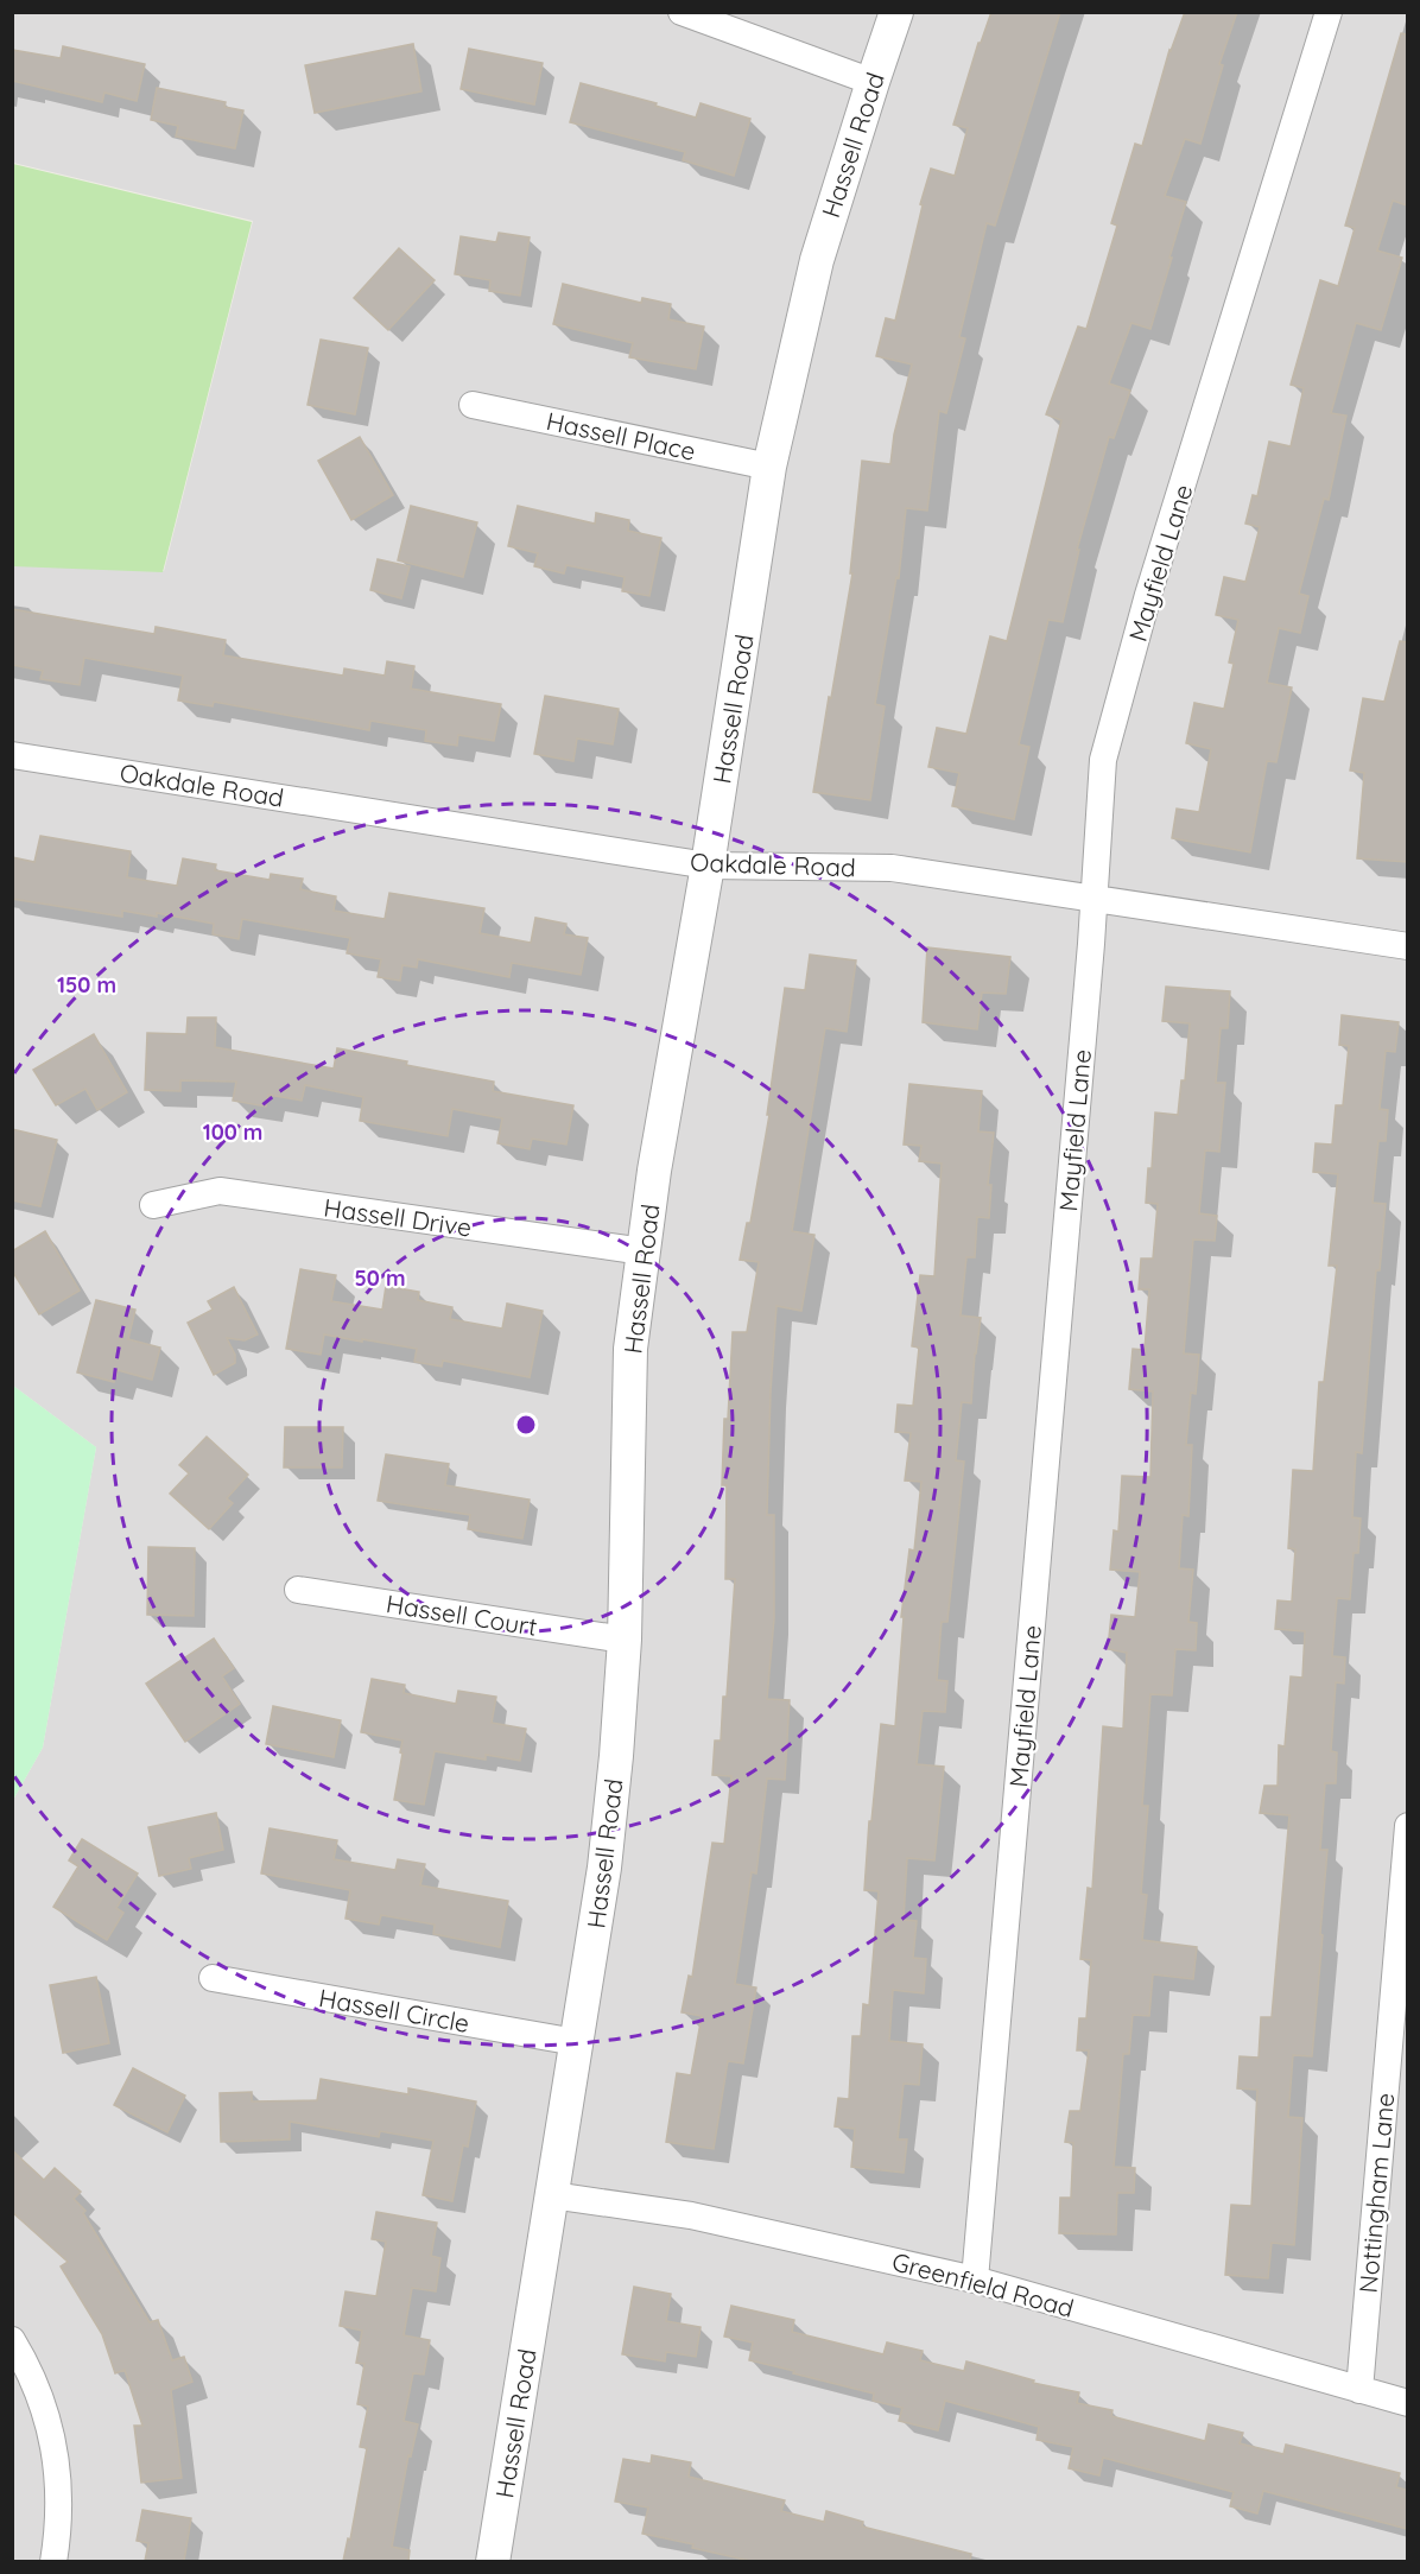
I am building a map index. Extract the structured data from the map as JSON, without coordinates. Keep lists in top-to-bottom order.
{
  "streets": {
    "street": [
      "Hassell Road",
      "Hassell Place",
      "Mayfield Lane",
      "Oakdale Road",
      "Hassell Drive",
      "Hassell Court",
      "Hassell Circle",
      "Nottingham Lane",
      "Greenfield Road"
    ]
  },
  "crossings": [
    ["Hassell Road", "Hassell Place"],
    ["Hassell Road", "Oakdale Road"],
    ["Hassell Road", "Hassell Drive"],
    ["Hassell Road", "Hassell Court"],
    ["Hassell Road", "Hassell Circle"],
    ["Hassell Road", "Greenfield Road"],
    ["Mayfield Lane", "Oakdale Road"],
    ["Mayfield Lane", "Greenfield Road"],
    ["Nottingham Lane", "Greenfield Road"]
  ],
  "rings": ["150 m", "100 m", "50 m"]
}
